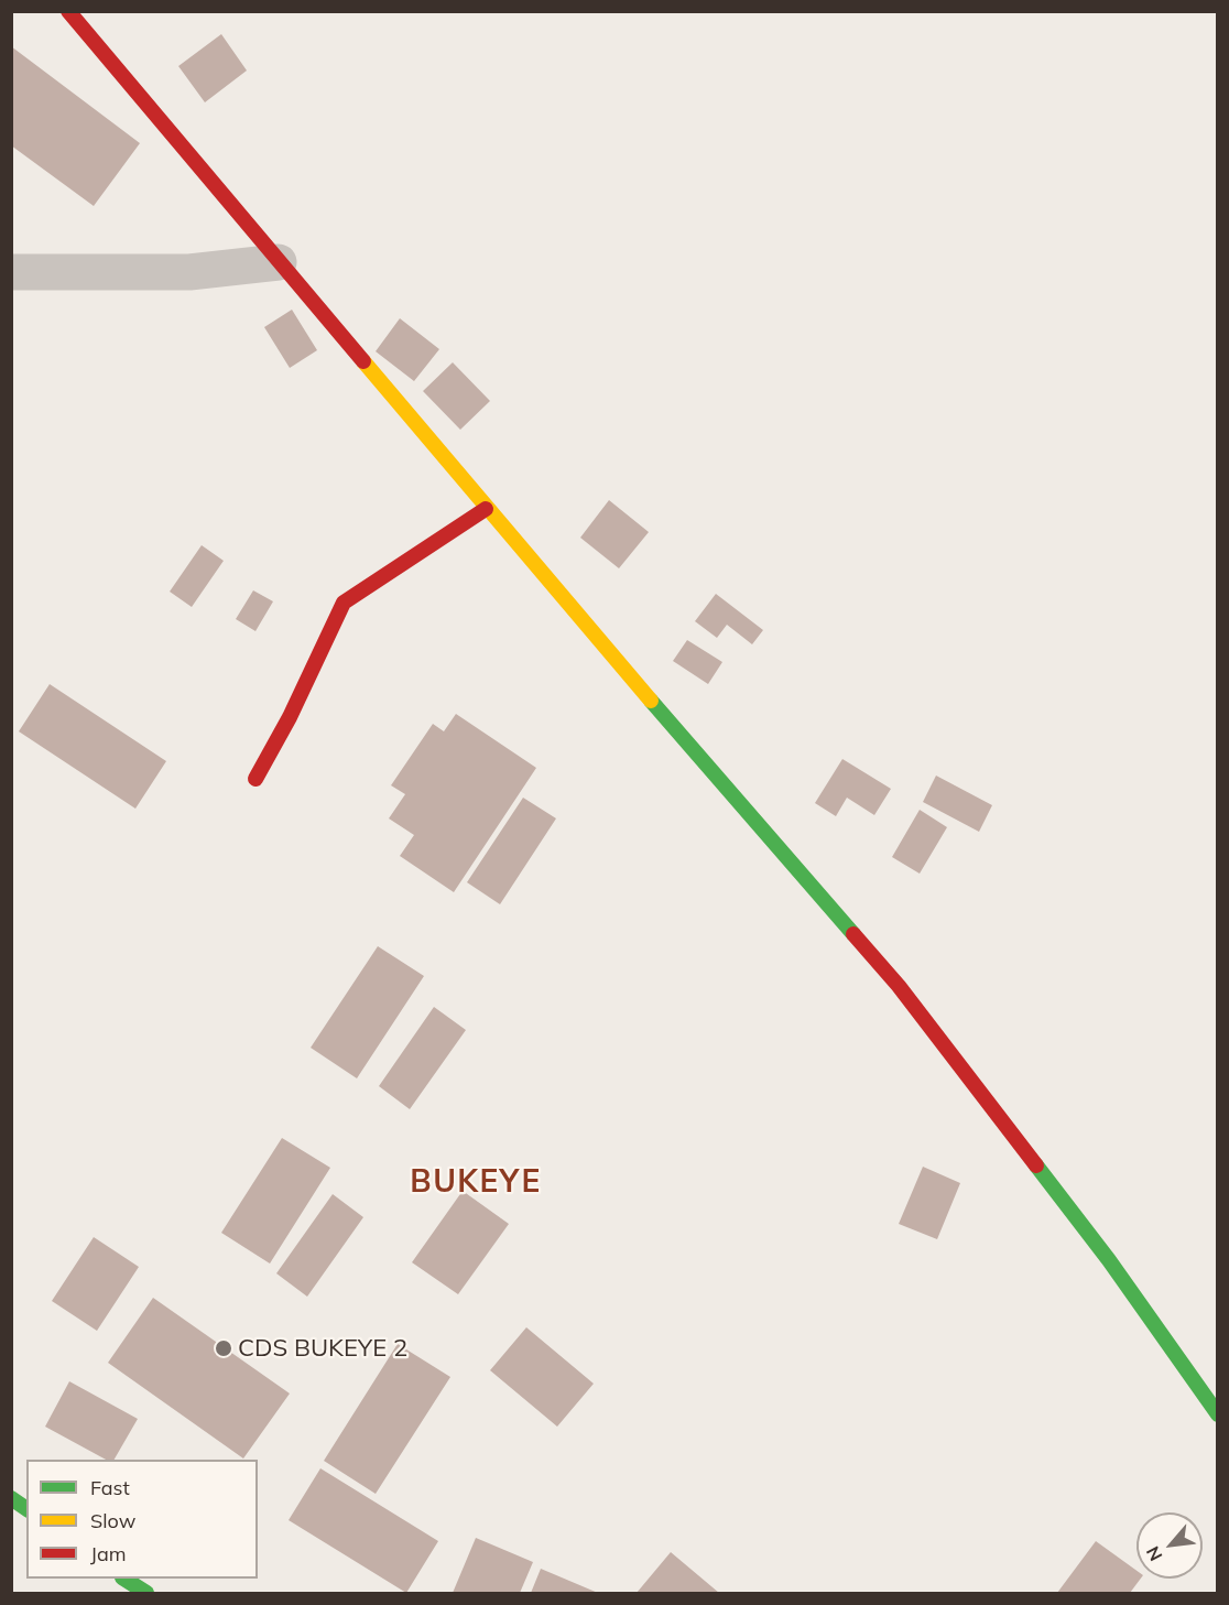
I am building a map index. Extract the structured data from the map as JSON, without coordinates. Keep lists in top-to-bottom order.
{
  "districts": ["BUKEYE"],
  "places": ["CDS BUKEYE 2"],
  "legend": ["Fast", "Slow", "Jam"],
  "north": "bottom left"
}
